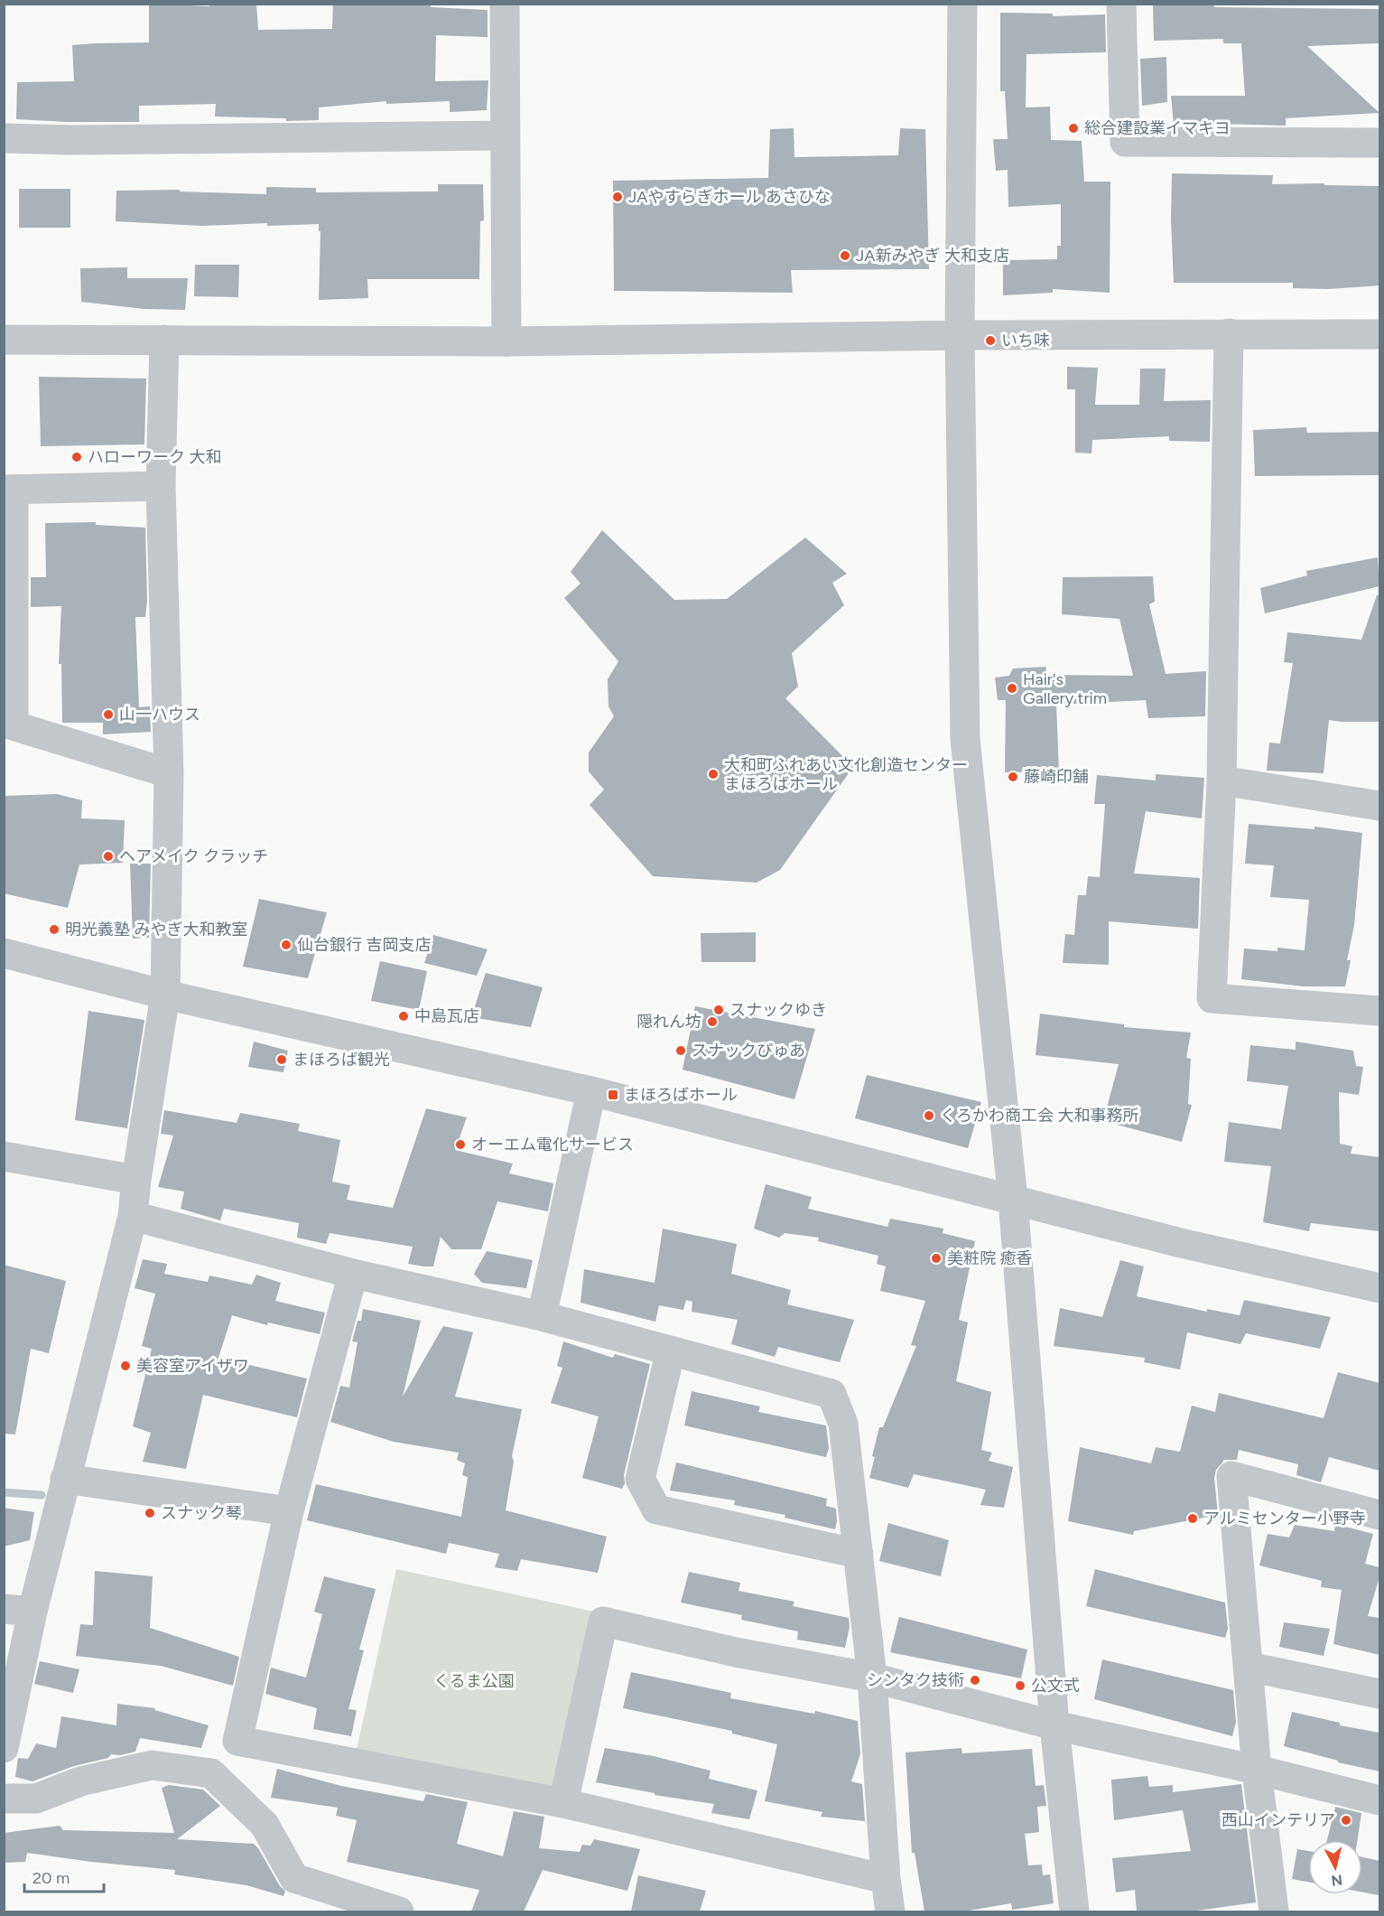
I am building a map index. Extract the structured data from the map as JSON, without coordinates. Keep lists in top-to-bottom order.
{
  "parks": ["くるま公園"],
  "places": {
    "other": [
      "総合建設業イマキヨ",
      "JAやすらぎホール あさひな",
      "JA新みやぎ 大和支店",
      "いち味",
      "ハローワーク 大和",
      "Hair's Gallery trim",
      "山一ハウス",
      "大和町ふれあい文化創造センター まほろばホール",
      "藤崎印舗",
      "ヘアメイク クラッチ",
      "明光義塾 みやぎ大和教室",
      "仙台銀行 吉岡支店",
      "スナックゆき",
      "中島瓦店",
      "隠れん坊",
      "スナックぴゅあ",
      "まほろば観光",
      "くろかわ商工会 大和事務所",
      "オーエム電化サービス",
      "美粧院 癒香",
      "美容室アイザワ",
      "スナック琴",
      "アルミセンター小野寺",
      "シンタク技術",
      "公文式",
      "西山インテリア"
    ],
    "transit": ["まほろばホール"]
  },
  "scale_bar": "20 m",
  "north": "bottom"
}
